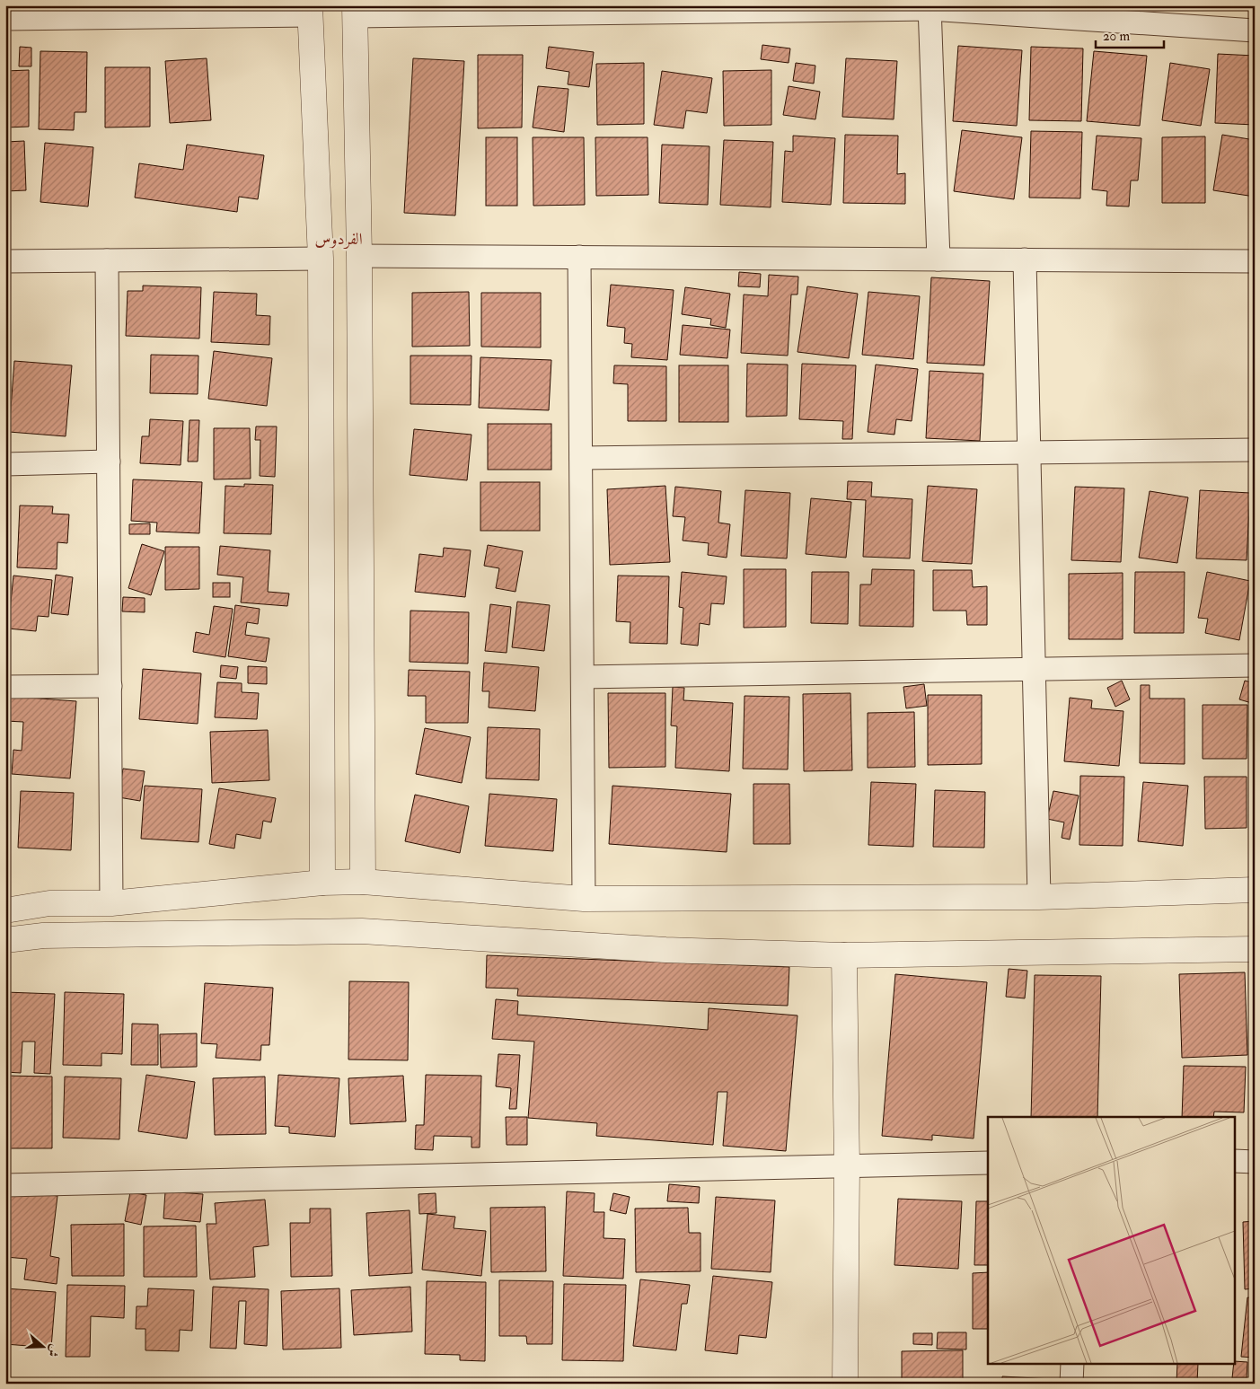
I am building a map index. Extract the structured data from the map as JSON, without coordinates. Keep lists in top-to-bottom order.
{
  "districts": ["الفردوس"],
  "scale_bar": "20 m",
  "north": "right"
}
